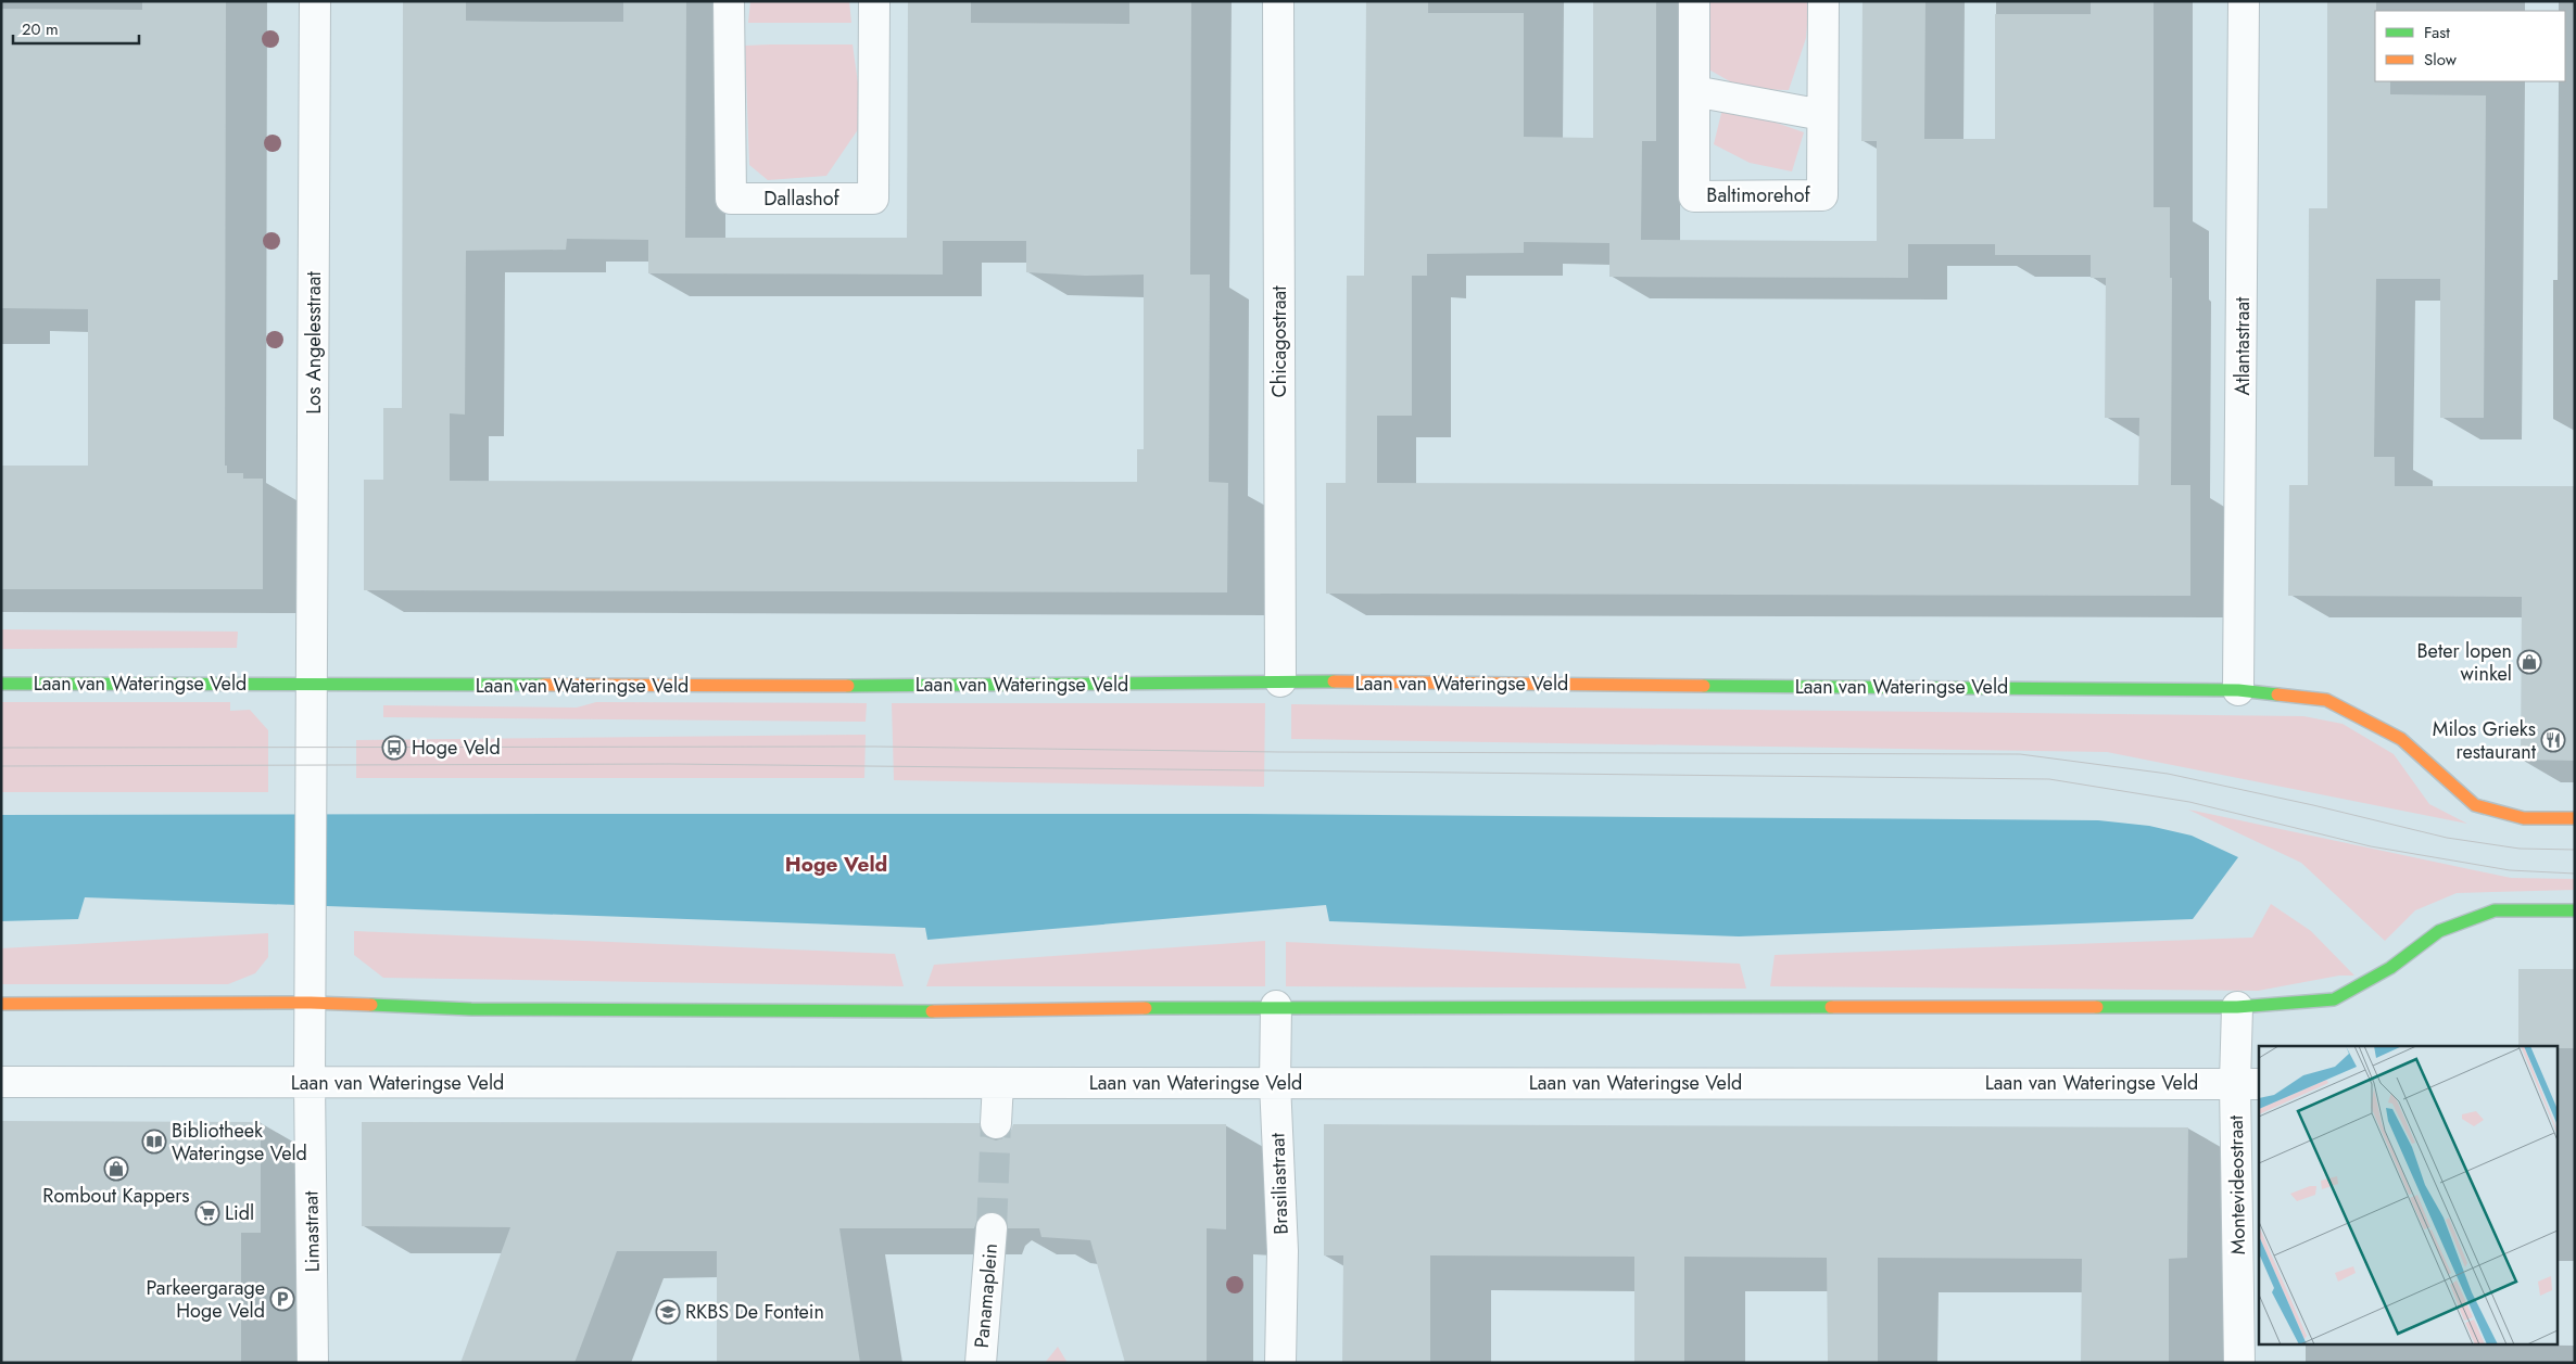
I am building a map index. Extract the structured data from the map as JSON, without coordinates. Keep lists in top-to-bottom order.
{
  "streets": {
    "street": [
      "Baltimorehof",
      "Dallashof",
      "Chicagostraat",
      "Los Angelesstraat",
      "Atlantastraat",
      "Laan van Wateringse Veld",
      "Brasiliastraat",
      "Montevideostraat",
      "Limastraat",
      "Panamaplein"
    ]
  },
  "crossings": [
    ["Chicagostraat", "Laan van Wateringse Veld"],
    ["Los Angelesstraat", "Laan van Wateringse Veld"],
    ["Atlantastraat", "Laan van Wateringse Veld"],
    ["Laan van Wateringse Veld", "Brasiliastraat"],
    ["Laan van Wateringse Veld", "Montevideostraat"],
    ["Laan van Wateringse Veld", "Limastraat"]
  ],
  "districts": ["Hoge Veld"],
  "places": {
    "shop": ["Beter lopen winkel", "Rombout Kappers"],
    "restaurant": ["Milos Grieks restaurant"],
    "bus stop": ["Hoge Veld"],
    "library": ["Bibliotheek Wateringse Veld"],
    "supermarket": ["Lidl"],
    "parking": ["Parkeergarage Hoge Veld"],
    "school or university": ["RKBS De Fontein"]
  },
  "legend": ["Fast", "Slow"],
  "scale_bar": "20 m"
}
